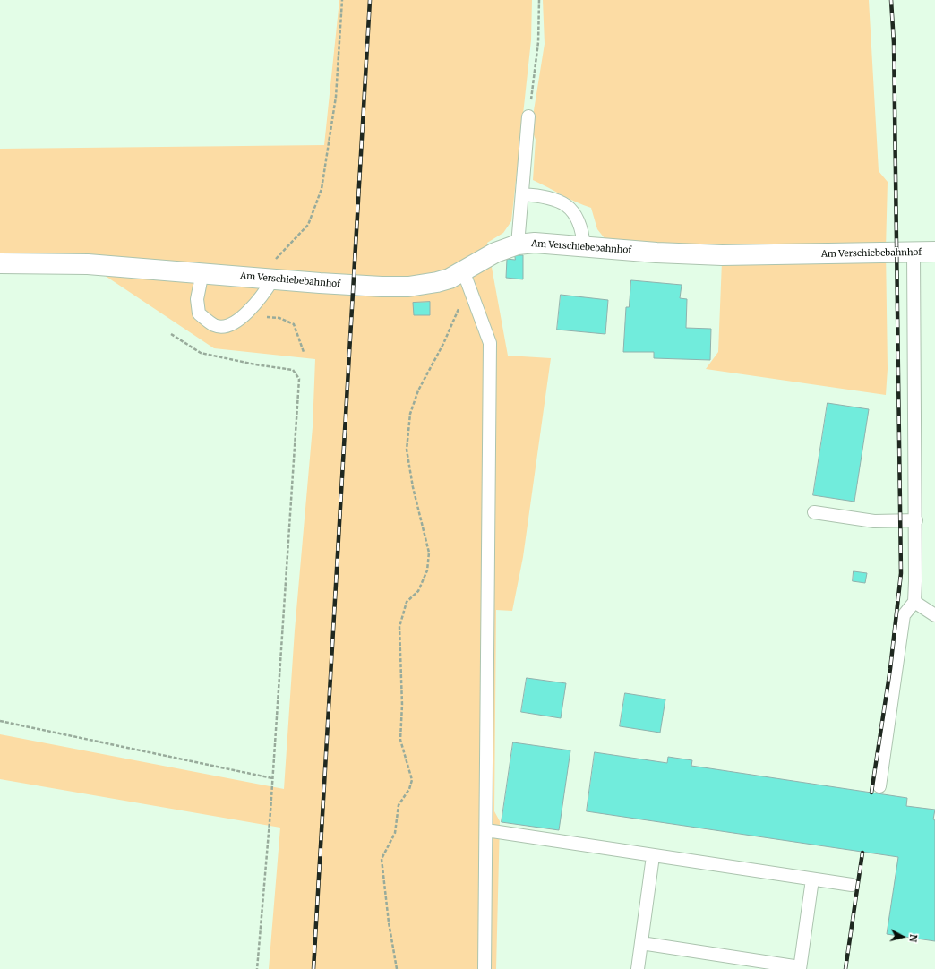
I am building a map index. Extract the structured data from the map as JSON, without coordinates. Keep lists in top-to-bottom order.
{
  "streets": {
    "street": ["Am Verschiebebahnhof"]
  },
  "north": "right"
}
